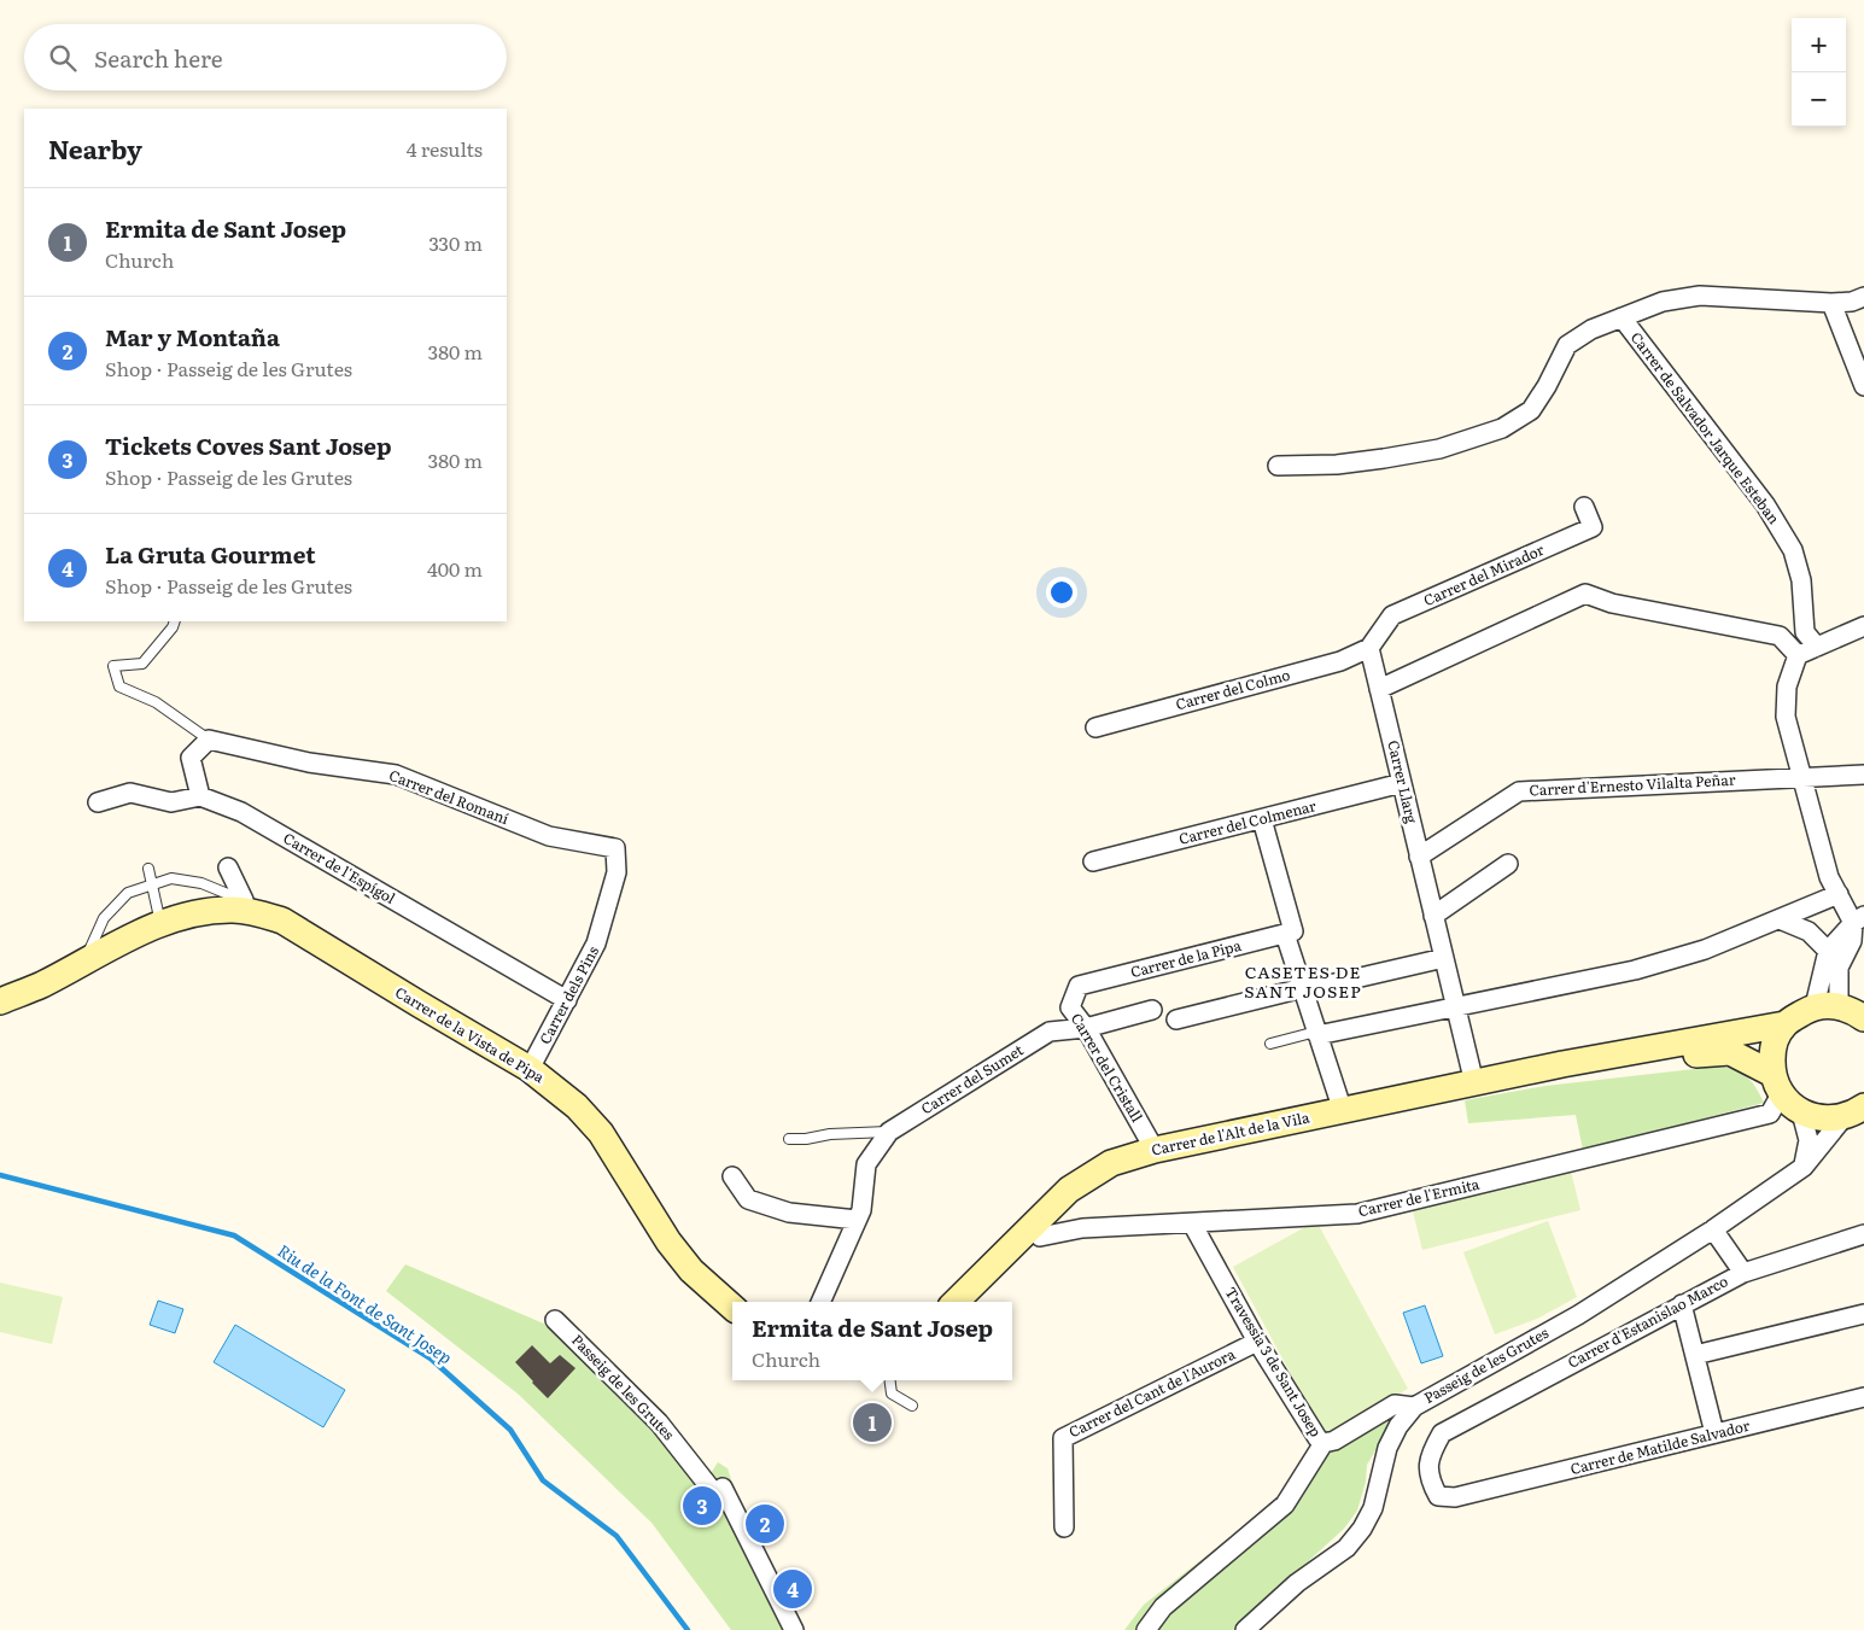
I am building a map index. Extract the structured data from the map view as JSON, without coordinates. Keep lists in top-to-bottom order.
{
  "streets": {
    "main road": ["Carrer de la Vista de Pipa", "Carrer de l'Alt de la Vila"],
    "street": [
      "Carrer de Salvador Jarque Esteban",
      "Carrer del Mirador",
      "Carrer del Colmo",
      "Carrer Llarg",
      "Carrer d'Ernesto Vilalta Peñar",
      "Carrer del Romaní",
      "Carrer del Colmenar",
      "Carrer de l'Espígol",
      "Carrer de la Pipa",
      "Carrer dels Pins",
      "Carrer del Cristall",
      "Carrer del Sumet",
      "Carrer de l'Ermita",
      "Carrer d'Estanislao Marco",
      "Travessia 3 de Sant Josep",
      "Passeig de les Grutes",
      "Carrer del Cant de l'Aurora",
      "Carrer de Matilde Salvador"
    ]
  },
  "crossings": [
    ["Carrer del Mirador", "Carrer del Colmo"],
    ["Carrer del Mirador", "Carrer Llarg"],
    ["Carrer del Colmo", "Carrer Llarg"],
    ["Carrer Llarg", "Carrer d'Ernesto Vilalta Peñar"],
    ["Carrer Llarg", "Carrer del Colmenar"],
    ["Carrer Llarg", "Carrer de l'Alt de la Vila"],
    ["Carrer del Romaní", "Carrer dels Pins"],
    ["Carrer de l'Espígol", "Carrer dels Pins"],
    ["Carrer de la Pipa", "Carrer del Cristall"],
    ["Carrer dels Pins", "Carrer de la Vista de Pipa"],
    ["Carrer del Cristall", "Carrer del Sumet"],
    ["Carrer del Cristall", "Carrer de l'Alt de la Vila"],
    ["Carrer de l'Alt de la Vila", "Carrer de l'Ermita"],
    ["Carrer de l'Ermita", "Travessia 3 de Sant Josep"],
    ["Carrer d'Estanislao Marco", "Carrer de Matilde Salvador"],
    ["Travessia 3 de Sant Josep", "Passeig de les Grutes"],
    ["Travessia 3 de Sant Josep", "Carrer del Cant de l'Aurora"]
  ],
  "districts": ["CASETES DE SANT JOSEP"],
  "water": ["Riu de la Font de Sant Josep"],
  "page": {
    "map_buttons": ["+", "−"],
    "search": "Search here",
    "heading": ["Nearby", "4 results"],
    "list": [
      {
        "mark": "1",
        "name": "Ermita de Sant Josep",
        "note": "Church",
        "value": "330 m"
      },
      {
        "mark": "2",
        "name": "Mar y Montaña",
        "note": "Shop · Passeig de les Grutes",
        "value": "380 m"
      },
      {
        "mark": "3",
        "name": "Tickets Coves Sant Josep",
        "note": "Shop · Passeig de les Grutes",
        "value": "380 m"
      },
      {
        "mark": "4",
        "name": "La Gruta Gourmet",
        "note": "Shop · Passeig de les Grutes",
        "value": "400 m"
      }
    ],
    "popup": ["Ermita de Sant Josep", "Church"],
    "pins": [
      "1",
      "3",
      "2",
      "4"
    ]
  }
}
